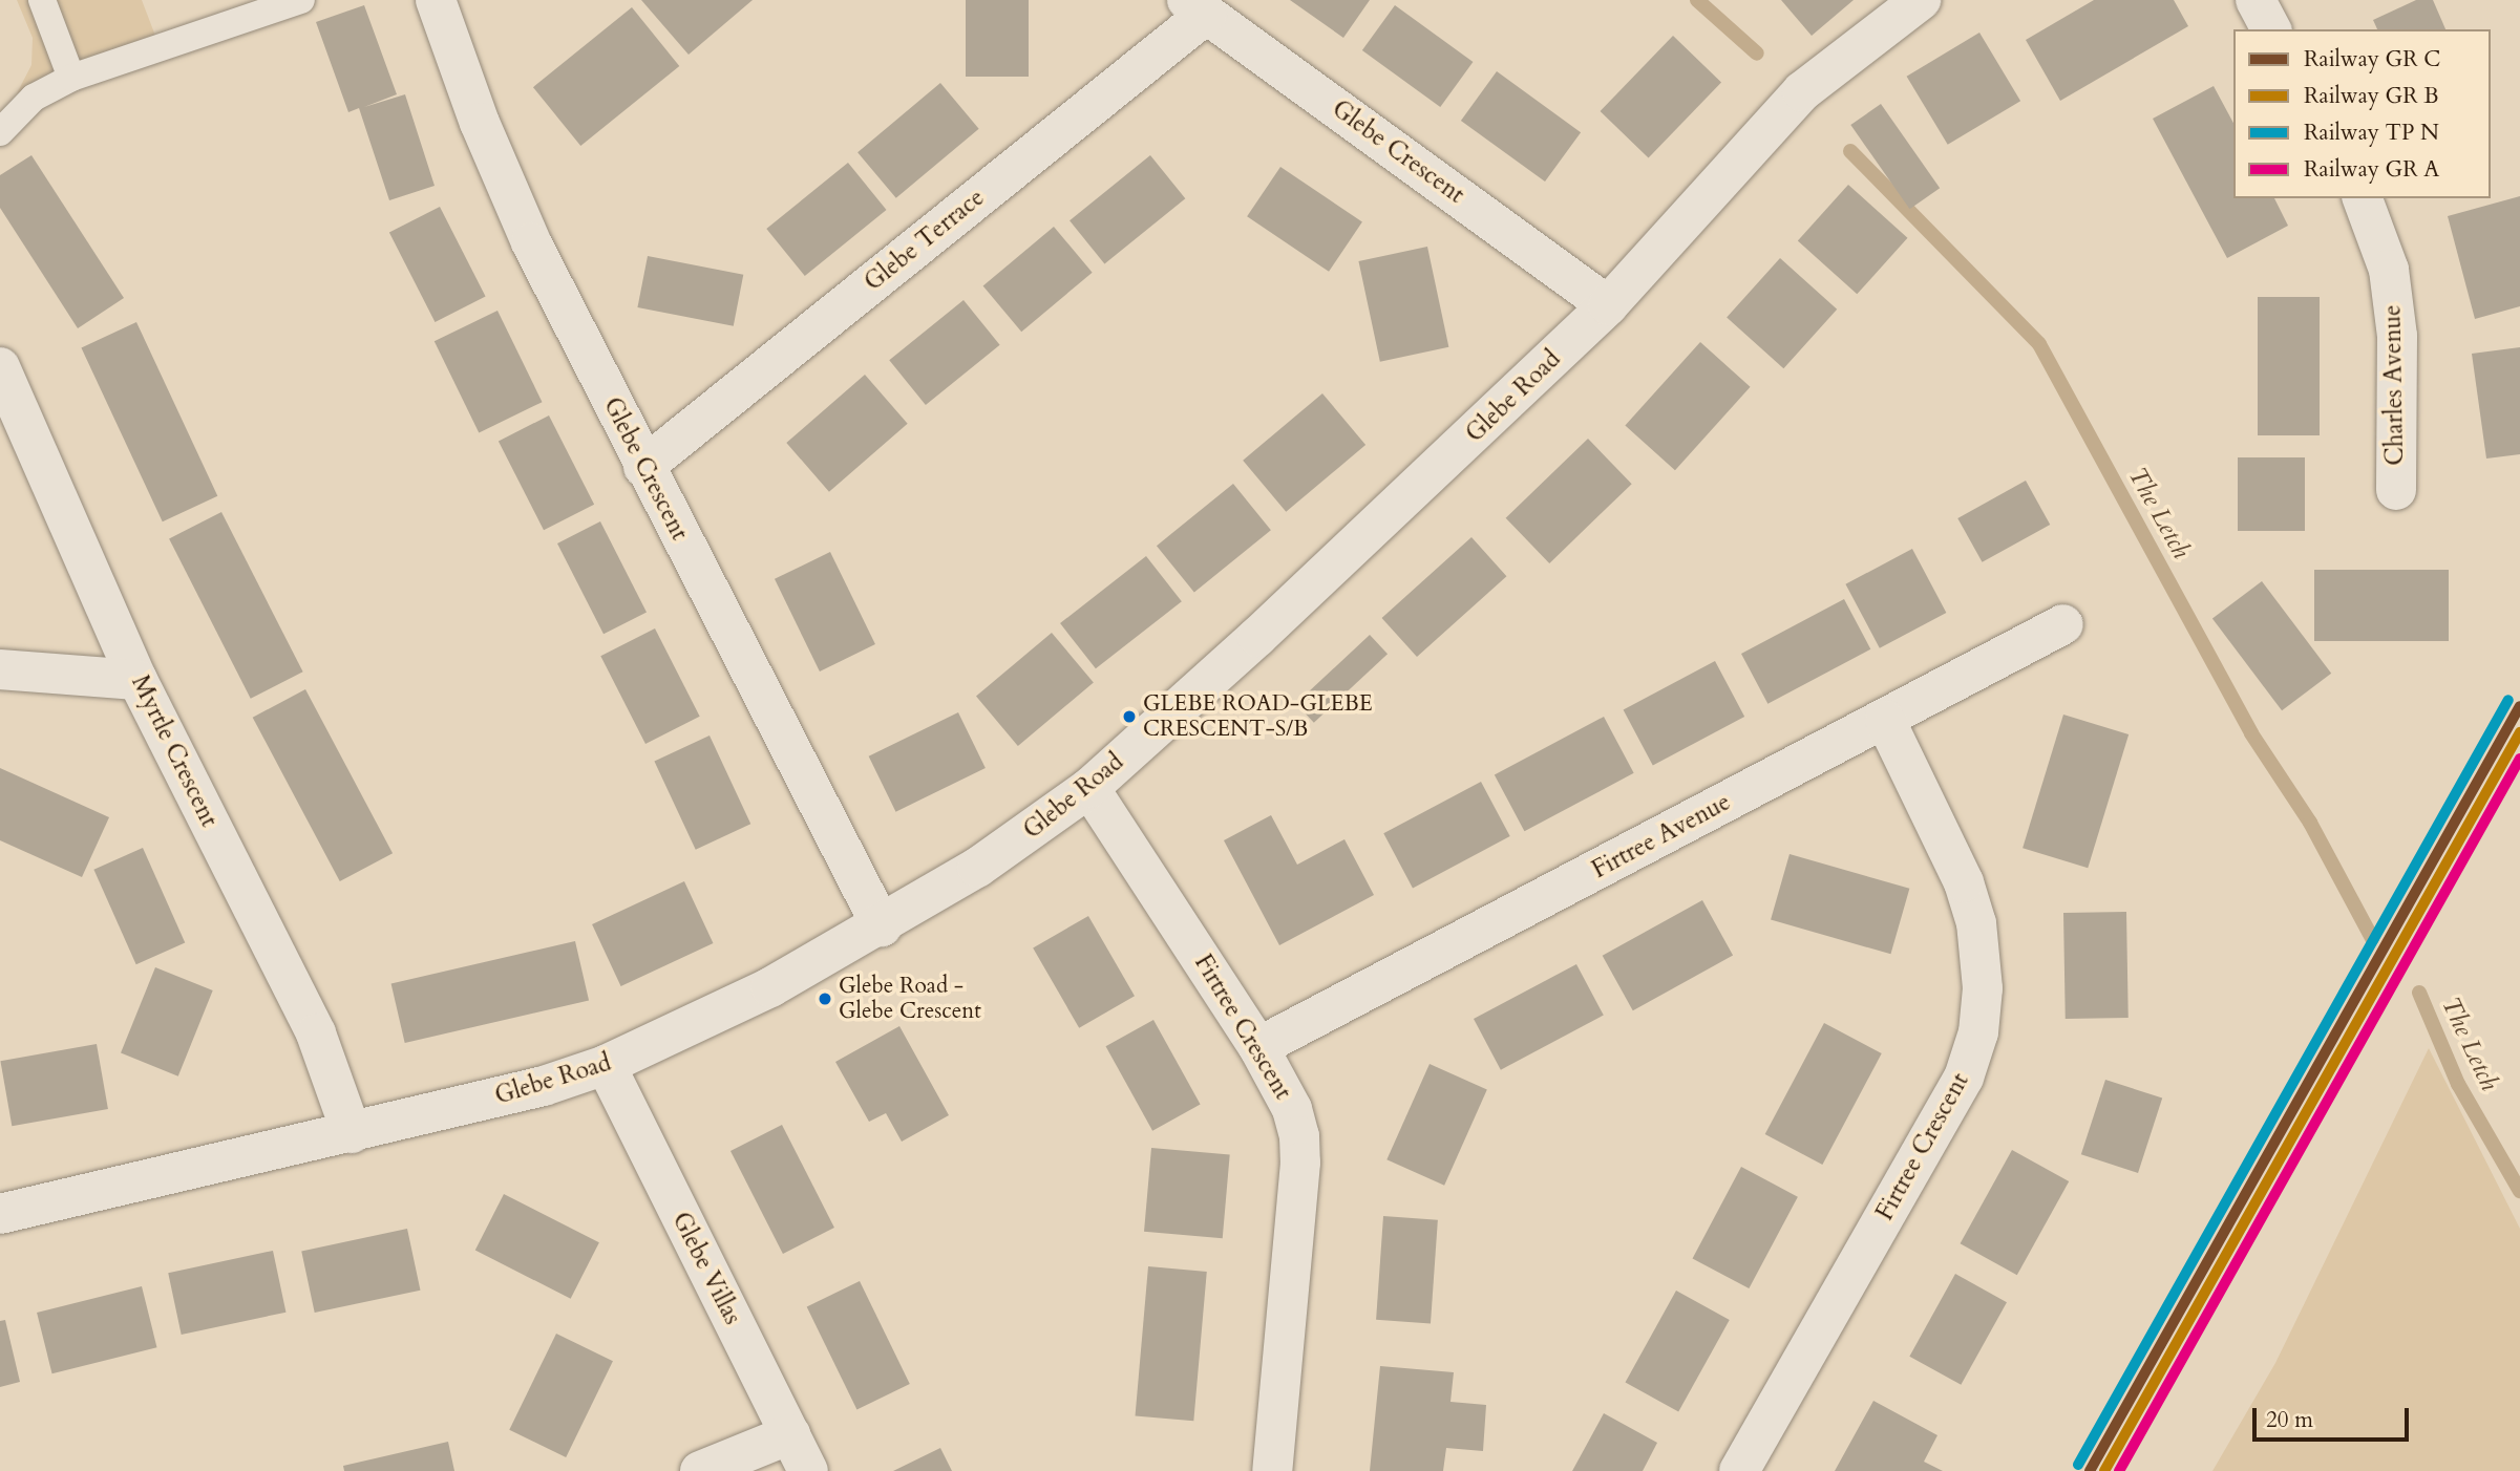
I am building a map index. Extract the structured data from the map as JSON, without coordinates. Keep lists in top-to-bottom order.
{
  "streets": {
    "street": [
      "Glebe Crescent",
      "Glebe Terrace",
      "Charles Avenue",
      "Glebe Road",
      "Myrtle Crescent",
      "Firtree Avenue",
      "Firtree Crescent",
      "Glebe Villas"
    ]
  },
  "crossings": [
    ["Glebe Crescent", "Glebe Terrace"],
    ["Glebe Crescent", "Glebe Road"],
    ["Glebe Road", "Myrtle Crescent"],
    ["Glebe Road", "Firtree Crescent"],
    ["Glebe Road", "Glebe Villas"],
    ["Firtree Avenue", "Firtree Crescent"]
  ],
  "water": ["The Letch"],
  "places": ["GLEBE ROAD-GLEBE CRESCENT-S/B", "Glebe Road - Glebe Crescent"],
  "legend": [
    "Railway GR C",
    "Railway GR B",
    "Railway TP N",
    "Railway GR A"
  ],
  "scale_bar": "20 m"
}
